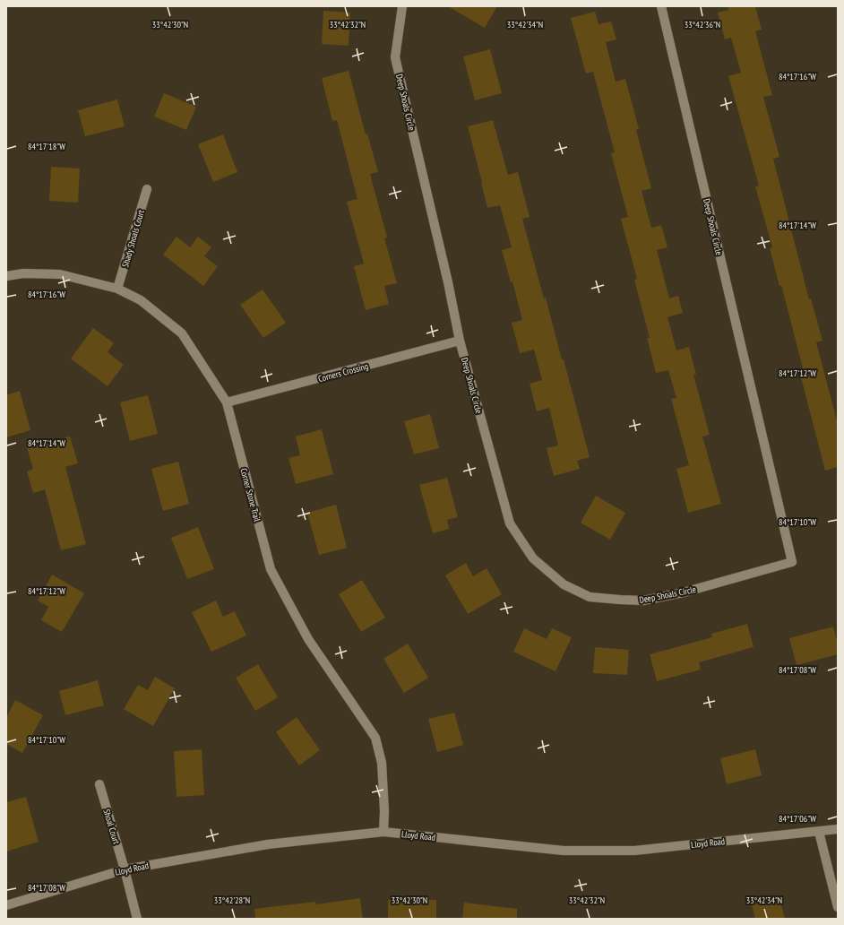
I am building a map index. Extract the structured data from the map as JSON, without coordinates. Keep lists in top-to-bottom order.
{
  "streets": {
    "street": [
      "Deep Shoals Circle",
      "Shady Shoals Court",
      "Corners Crossing",
      "Corner Stone Trail",
      "Shoal Court",
      "Lloyd Road"
    ]
  },
  "crossings": [
    ["Deep Shoals Circle", "Corners Crossing"],
    ["Shady Shoals Court", "Corner Stone Trail"],
    ["Corners Crossing", "Corner Stone Trail"],
    ["Corner Stone Trail", "Lloyd Road"],
    ["Shoal Court", "Lloyd Road"]
  ],
  "coordinates": [
    "33°42'30\"N",
    "33°42'32\"N",
    "33°42'34\"N",
    "33°42'36\"N",
    "84°17'16\"W",
    "84°17'18\"W",
    "84°17'14\"W",
    "84°17'12\"W",
    "84°17'10\"W",
    "84°17'08\"W",
    "84°17'06\"W",
    "33°42'28\"N"
  ]
}
